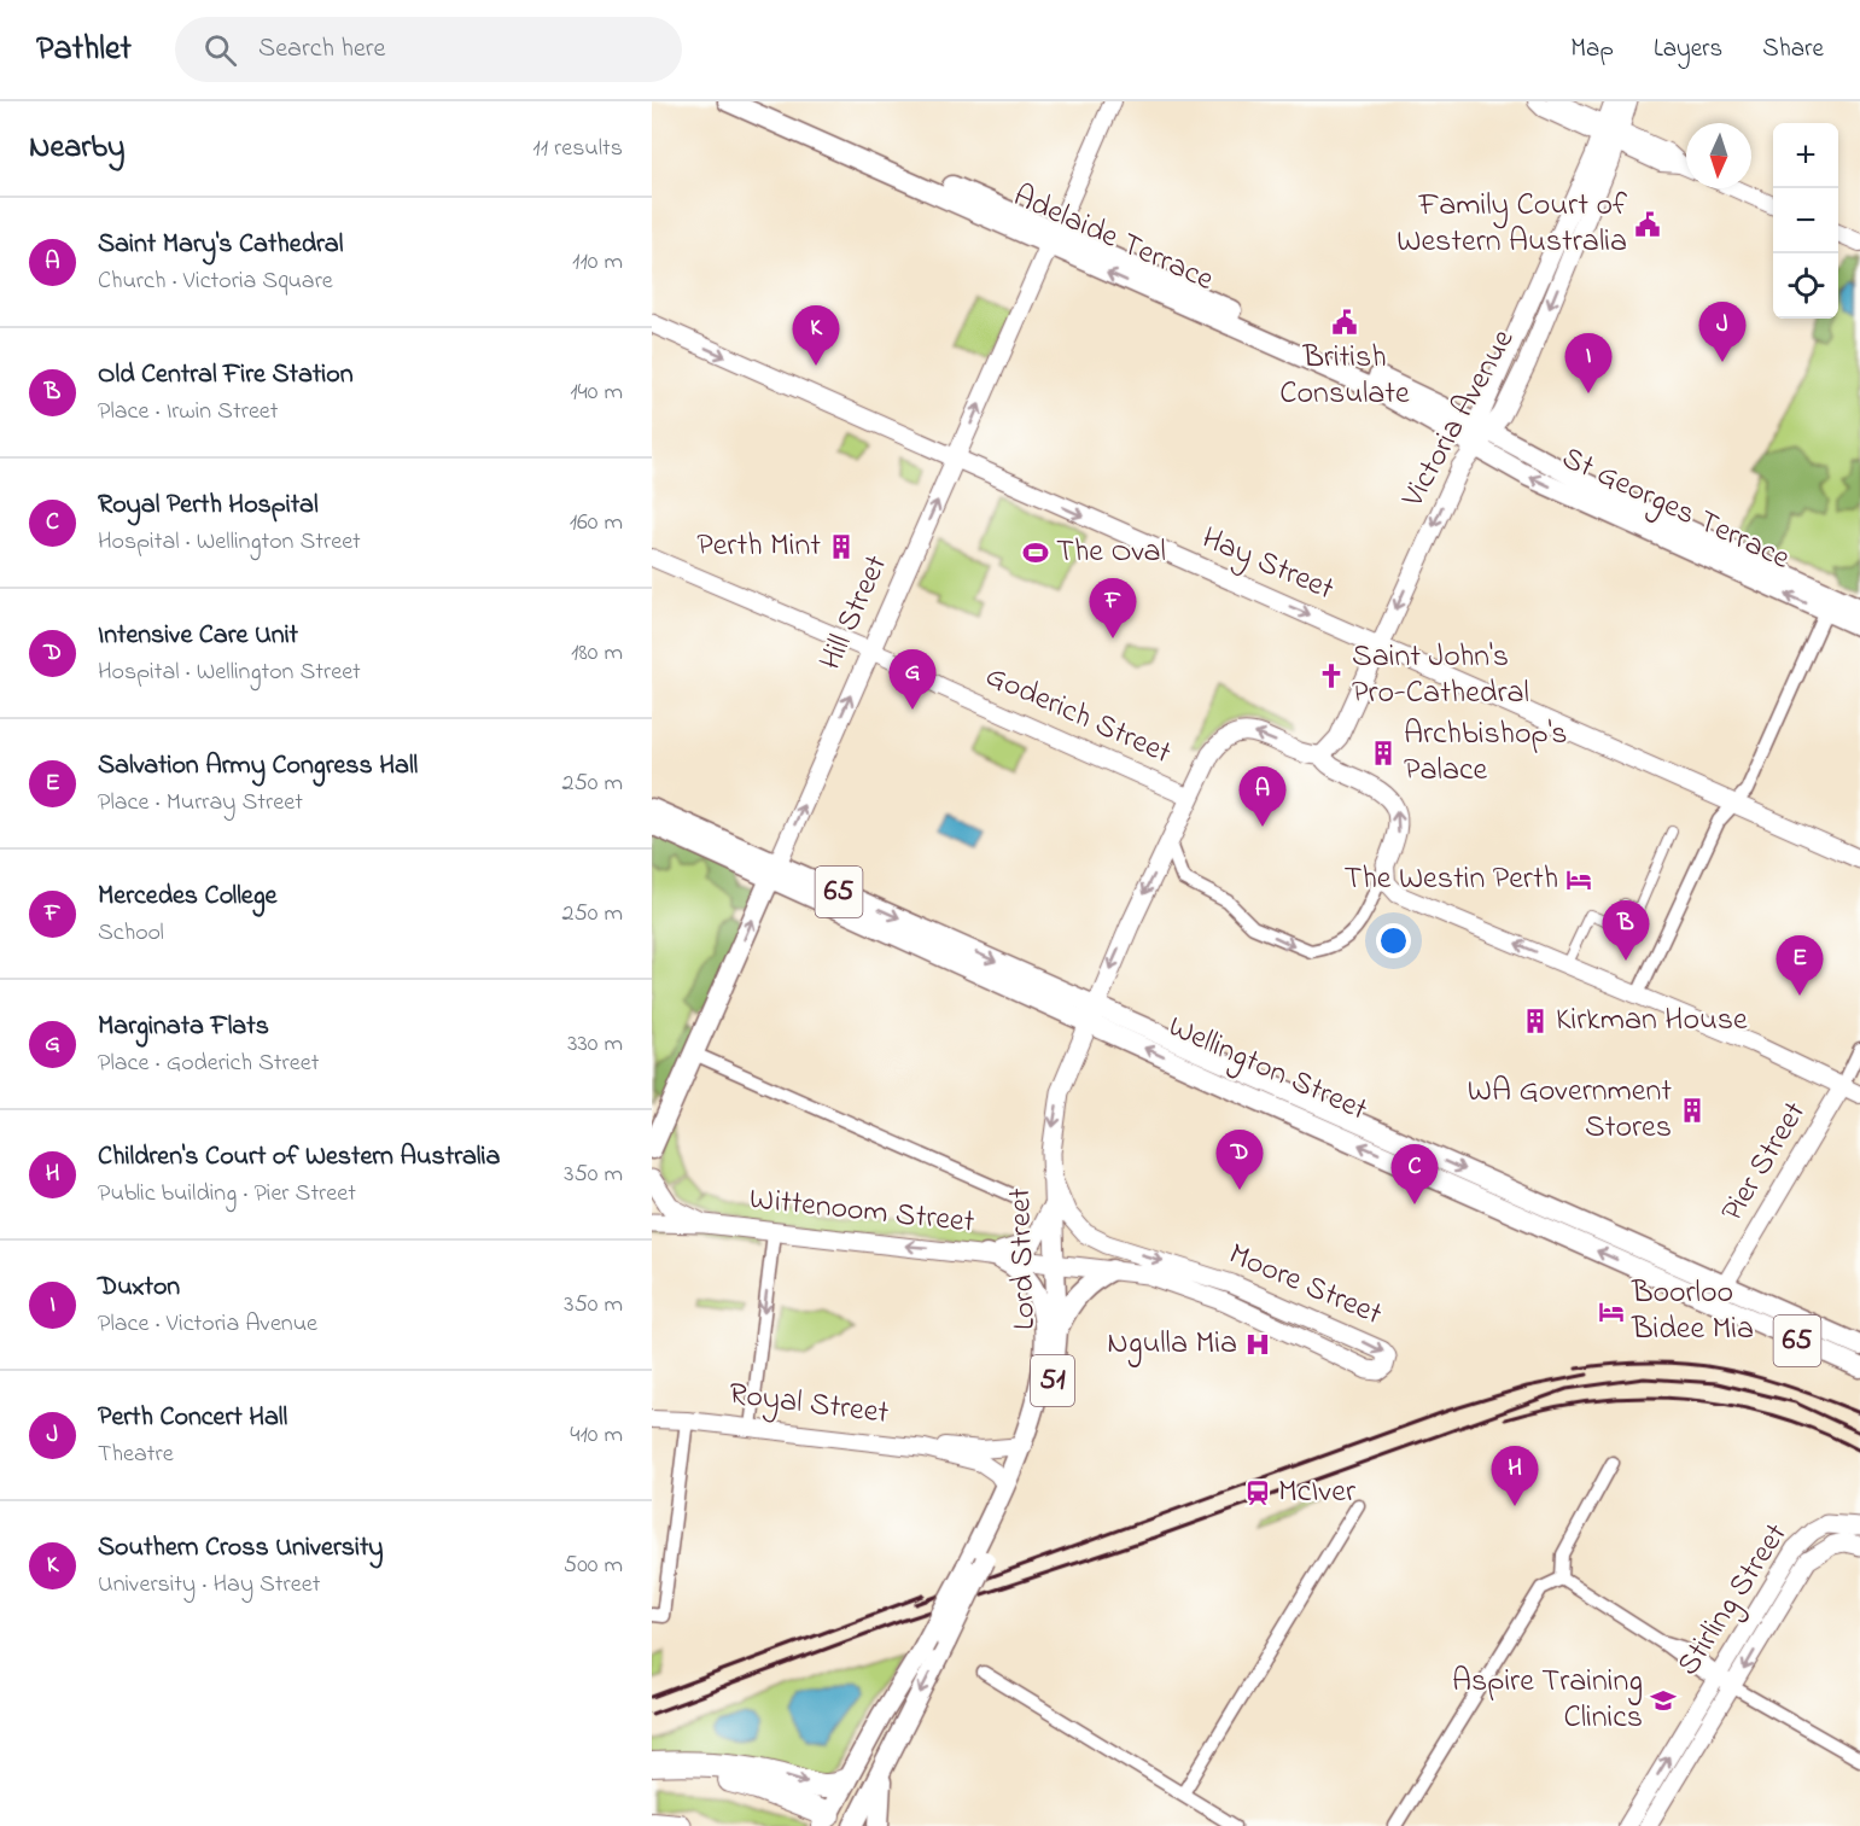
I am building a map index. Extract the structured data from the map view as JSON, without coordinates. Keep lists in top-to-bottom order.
{
  "streets": {
    "main road": [
      "Adelaide Terrace",
      "Victoria Avenue",
      "St Georges Terrace",
      "Hay Street",
      "Hill Street",
      "65",
      "Wellington Street",
      "Wittenoom Street",
      "Lord Street",
      "Moore Street",
      "51"
    ],
    "street": [
      "Goderich Street",
      "Pier Street",
      "Royal Street",
      "Stirling Street"
    ]
  },
  "crossings": [
    ["Adelaide Terrace", "Victoria Avenue"],
    ["Adelaide Terrace", "St Georges Terrace"],
    ["Adelaide Terrace", "Hill Street"],
    ["Victoria Avenue", "St Georges Terrace"],
    ["Victoria Avenue", "Hay Street"],
    ["Victoria Avenue", "Goderich Street"],
    ["Victoria Avenue", "Lord Street"],
    ["Hay Street", "Hill Street"],
    ["Hill Street", "Goderich Street"],
    ["Hill Street", "Wellington Street"],
    ["Goderich Street", "Lord Street"],
    ["Wellington Street", "Pier Street"],
    ["Wellington Street", "Lord Street"],
    ["Wittenoom Street", "Lord Street"],
    ["Wittenoom Street", "Moore Street"],
    ["Lord Street", "Moore Street"],
    ["Lord Street", "Royal Street"]
  ],
  "one_way": ["Hay Street", "Hill Street", "Wittenoom Street"],
  "places": {
    "public building": ["Family Court of Western Australia", "British Consulate"],
    "building": [
      "Perth Mint",
      "Archbishop's Palace",
      "Kirkman House",
      "WA Government Stores"
    ],
    "sports": ["The Oval"],
    "church": ["Saint John's Pro-Cathedral"],
    "hotel": ["The Westin Perth", "Boorloo Bidee Mia"],
    "hospital": ["Ngulla Mia"],
    "station": ["McIver"],
    "school or university": ["Aspire Training Clinics"]
  },
  "north": "bottom",
  "page": {
    "header": "Pathlet",
    "search": "Search here",
    "nav": ["Map", "Layers", "Share"],
    "heading": ["Nearby", "11 results"],
    "map_buttons": ["+", "−"],
    "list": [
      {
        "mark": "A",
        "name": "Saint Mary's Cathedral",
        "note": "Church · Victoria Square",
        "value": "110 m"
      },
      {
        "mark": "B",
        "name": "Old Central Fire Station",
        "note": "Place · Irwin Street",
        "value": "140 m"
      },
      {
        "mark": "C",
        "name": "Royal Perth Hospital",
        "note": "Hospital · Wellington Street",
        "value": "160 m"
      },
      {
        "mark": "D",
        "name": "Intensive Care Unit",
        "note": "Hospital · Wellington Street",
        "value": "180 m"
      },
      {
        "mark": "E",
        "name": "Salvation Army Congress Hall",
        "note": "Place · Murray Street",
        "value": "250 m"
      },
      {
        "mark": "F",
        "name": "Mercedes College",
        "note": "School",
        "value": "250 m"
      },
      {
        "mark": "G",
        "name": "Marginata Flats",
        "note": "Place · Goderich Street",
        "value": "330 m"
      },
      {
        "mark": "H",
        "name": "Children's Court of Western Australia",
        "note": "Public building · Pier Street",
        "value": "350 m"
      },
      {
        "mark": "I",
        "name": "Duxton",
        "note": "Place · Victoria Avenue",
        "value": "350 m"
      },
      {
        "mark": "J",
        "name": "Perth Concert Hall",
        "note": "Theatre",
        "value": "410 m"
      },
      {
        "mark": "K",
        "name": "Southern Cross University",
        "note": "University · Hay Street",
        "value": "500 m"
      }
    ],
    "pins": [
      "J",
      "K",
      "I",
      "F",
      "G",
      "A",
      "B",
      "E",
      "D",
      "C",
      "H"
    ]
  }
}
